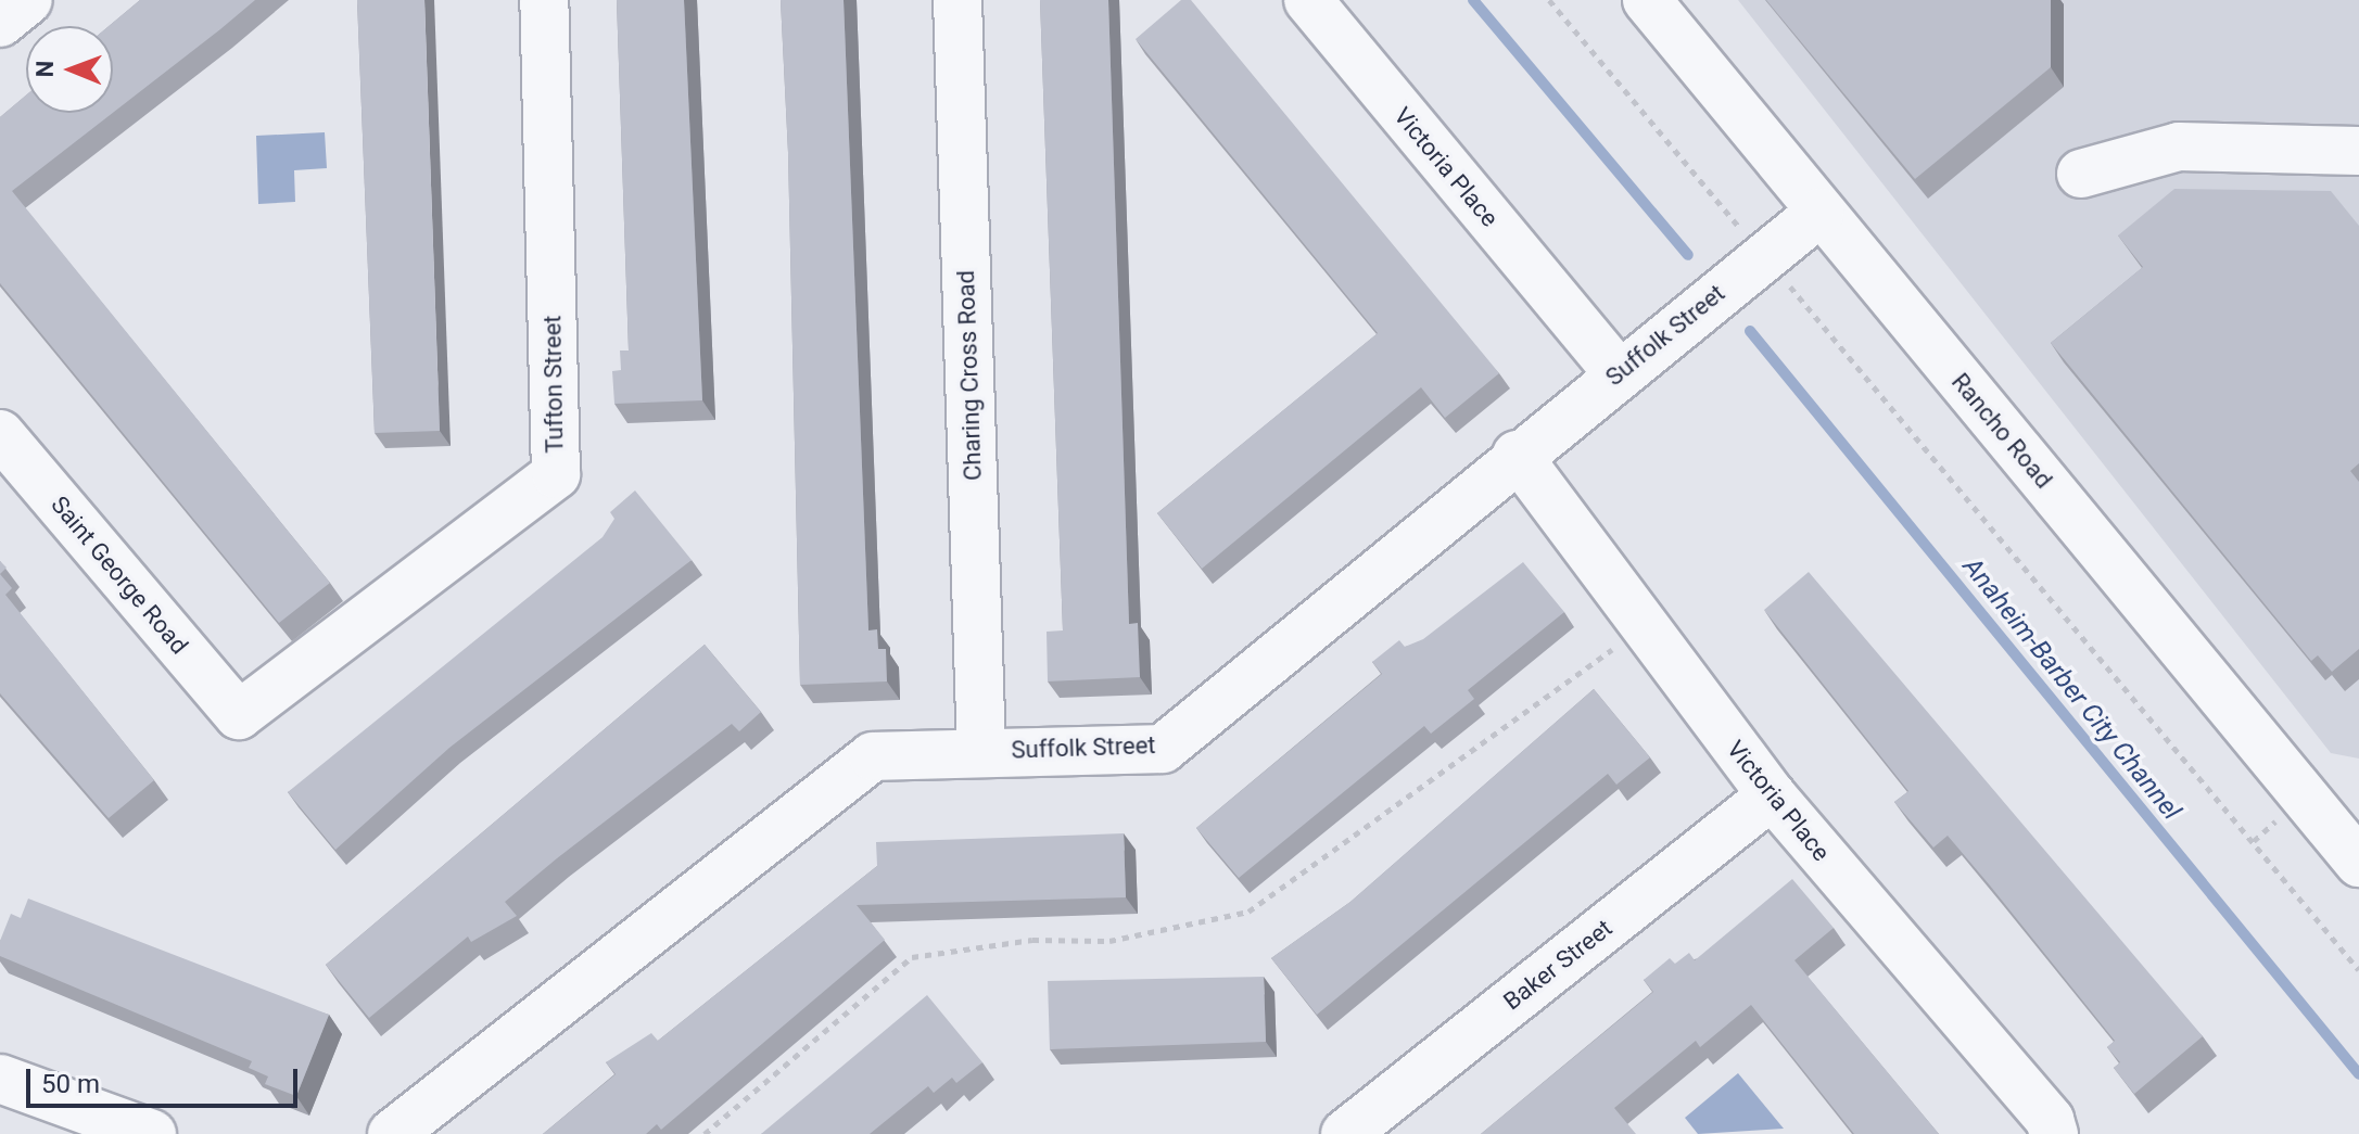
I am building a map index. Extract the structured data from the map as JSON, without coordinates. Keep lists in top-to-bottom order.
{
  "streets": {
    "street": [
      "Victoria Place",
      "Suffolk Street",
      "Charing Cross Road",
      "Tufton Street",
      "Rancho Road",
      "Saint George Road",
      "Baker Street"
    ]
  },
  "crossings": [
    ["Victoria Place", "Suffolk Street"],
    ["Victoria Place", "Baker Street"],
    ["Suffolk Street", "Charing Cross Road"],
    ["Suffolk Street", "Rancho Road"],
    ["Tufton Street", "Saint George Road"]
  ],
  "water": ["Anaheim-Barber City Channel"],
  "scale_bar": "50 m",
  "north": "left"
}
